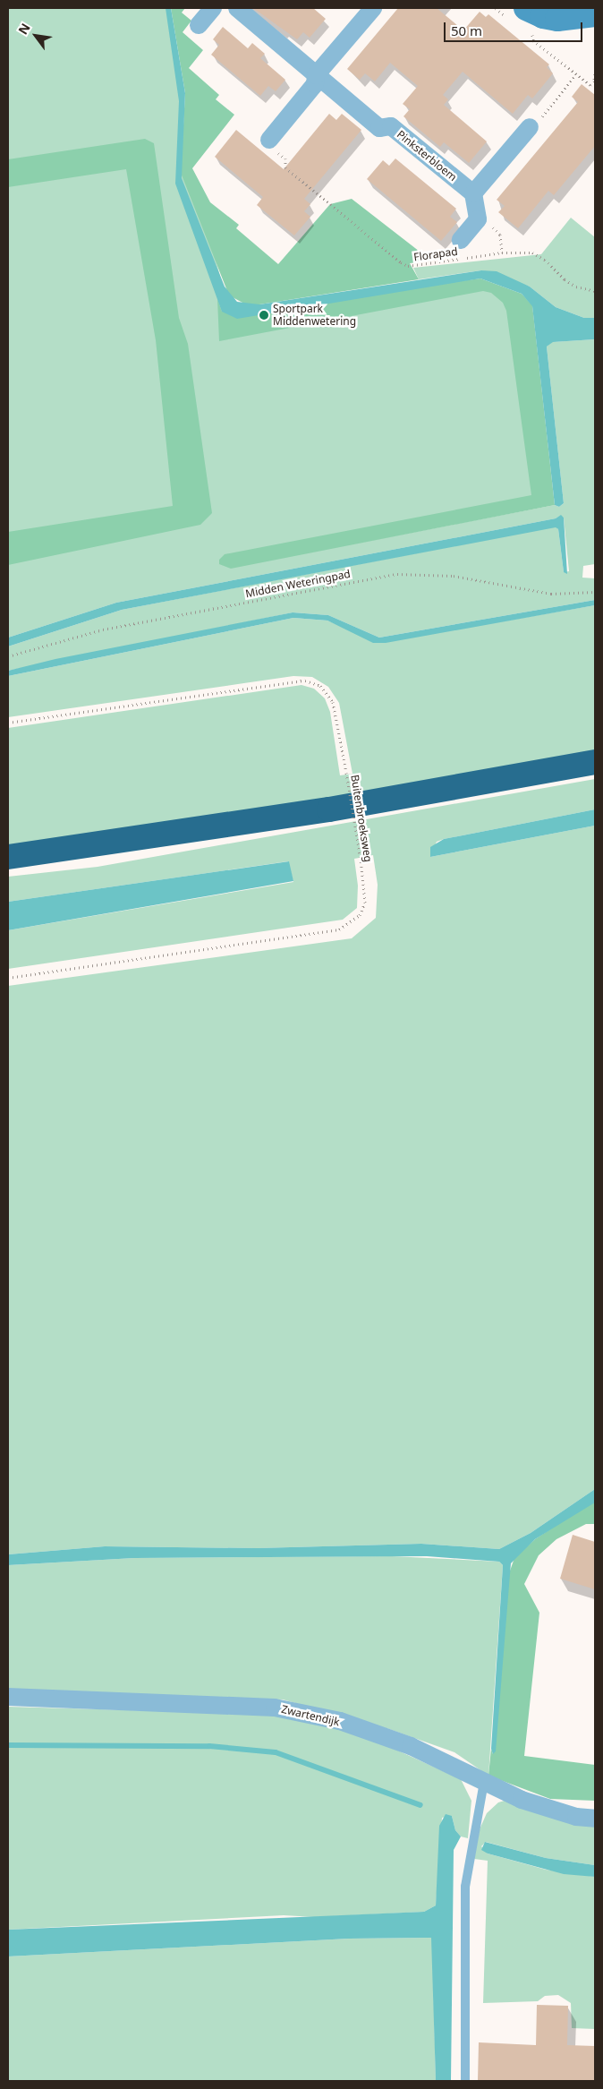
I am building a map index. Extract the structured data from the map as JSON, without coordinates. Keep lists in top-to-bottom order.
{
  "streets": {
    "street": ["Pinksterbloem", "Zwartendijk"],
    "path": ["Florapad", "Midden Weteringpad", "Buitenbroeksweg"]
  },
  "places": ["Sportpark Middenwetering"],
  "scale_bar": "50 m",
  "north": "top left"
}
